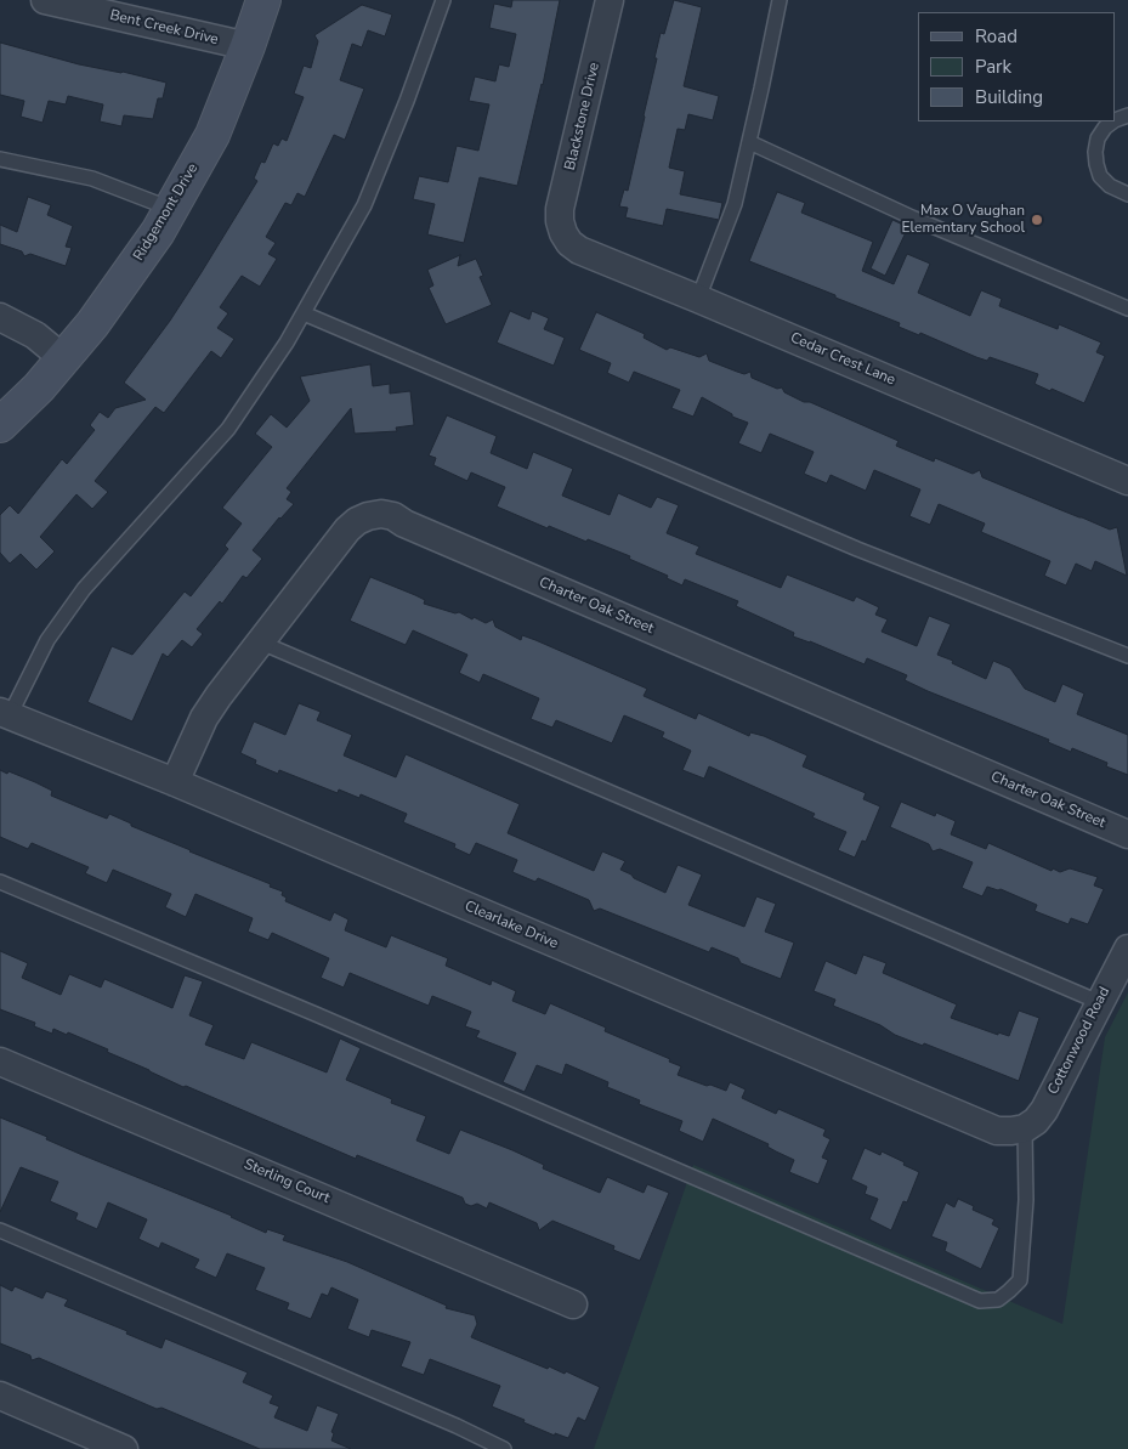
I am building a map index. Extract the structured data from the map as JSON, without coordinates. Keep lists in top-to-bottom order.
{
  "streets": {
    "street": [
      "Bent Creek Drive",
      "Blackstone Drive",
      "Ridgemont Drive",
      "Cedar Crest Lane",
      "Charter Oak Street",
      "Clearlake Drive",
      "Cottonwood Road",
      "Sterling Court"
    ]
  },
  "crossings": [
    ["Bent Creek Drive", "Ridgemont Drive"],
    ["Blackstone Drive", "Cedar Crest Lane"],
    ["Charter Oak Street", "Clearlake Drive"],
    ["Clearlake Drive", "Cottonwood Road"]
  ],
  "places": ["Max O Vaughan Elementary School"],
  "legend": ["Road", "Park", "Building"]
}
